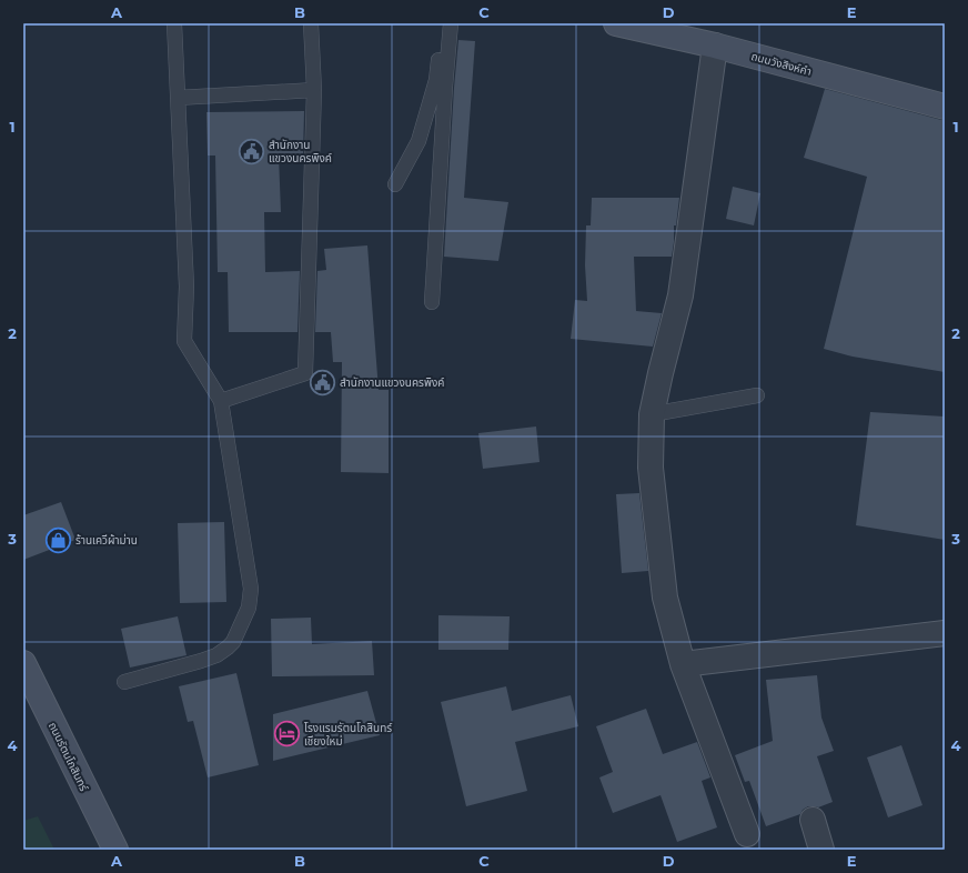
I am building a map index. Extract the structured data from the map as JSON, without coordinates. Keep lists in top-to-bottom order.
{
  "streets": {
    "street": ["ถนนวังสิงห์คำ", "ถนนรัตนโกสินทร์"]
  },
  "places": {
    "public building": ["สำนักงาน แขวงนครพิงค์", "สำนักงานแขวงนครพิงค์"],
    "shop": ["ร้านเควีผ้าม่าน"],
    "hotel": ["โรงแรมรัตนโกสินทร์ เชียงใหม่"]
  },
  "grid": {
    "columns": [
      "A",
      "B",
      "C",
      "D",
      "E"
    ],
    "rows": [
      "1",
      "2",
      "3",
      "4"
    ]
  }
}
